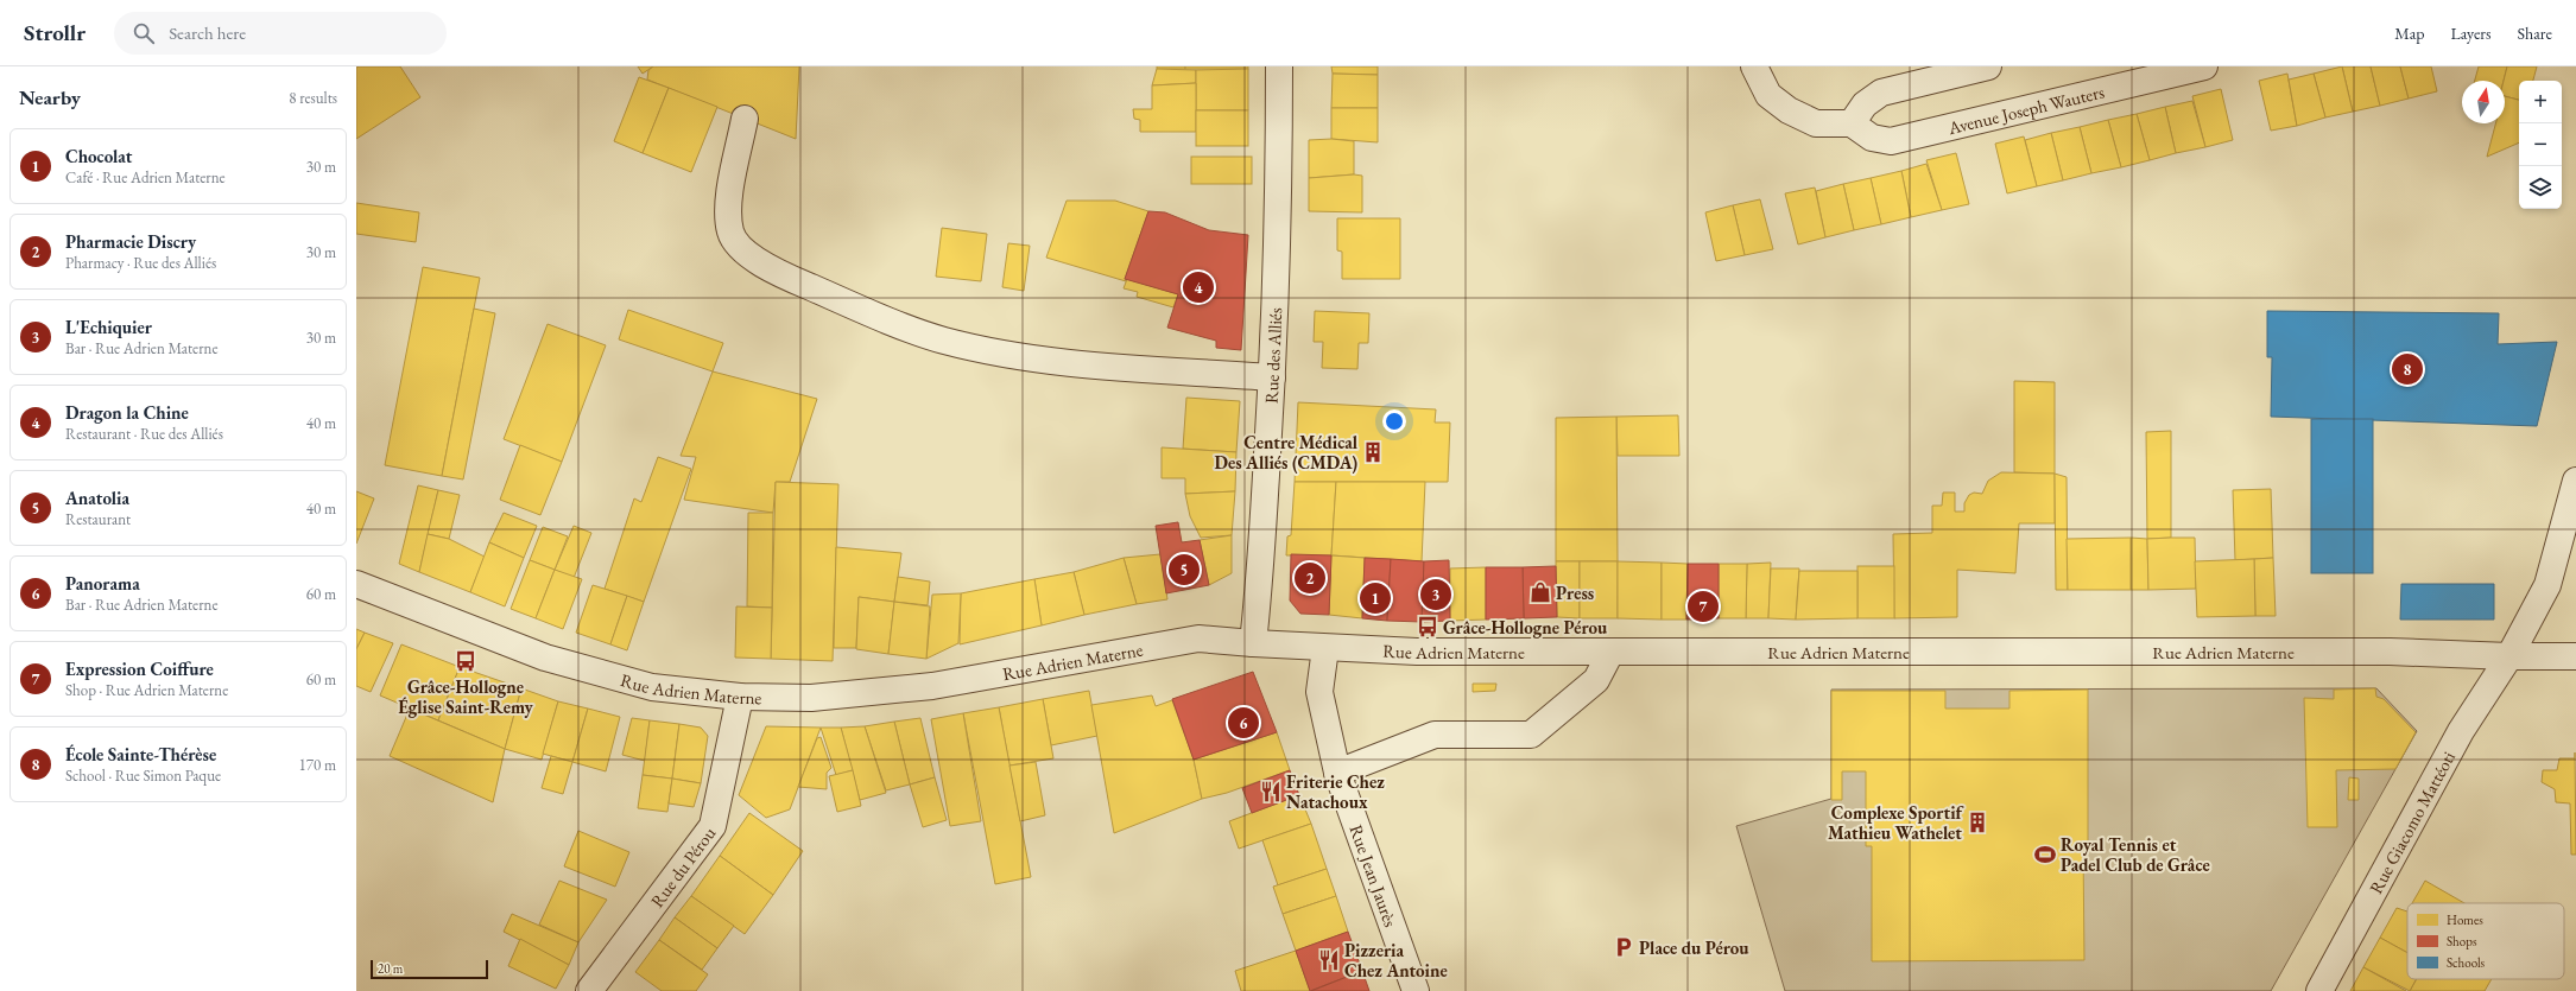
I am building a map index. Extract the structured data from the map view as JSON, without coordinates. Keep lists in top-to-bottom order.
{
  "streets": {
    "street": [
      "Avenue Joseph Wauters",
      "Rue des Alliés",
      "Rue Adrien Materne",
      "Rue Giacomo Mattéoti",
      "Rue du Pérou",
      "Rue Jean Jaurès"
    ]
  },
  "crossings": [
    ["Rue des Alliés", "Rue Adrien Materne"],
    ["Rue Adrien Materne", "Rue Giacomo Mattéoti"],
    ["Rue Adrien Materne", "Rue du Pérou"],
    ["Rue Adrien Materne", "Rue Jean Jaurès"]
  ],
  "places": {
    "building": ["Centre Médical Des Alliés (CMDA)", "Complexe Sportif Mathieu Wathelet"],
    "shop": ["Press"],
    "bus stop": ["Grâce-Hollogne Pérou", "Grâce-Hollogne Église Saint-Remy"],
    "restaurant": ["Friterie Chez Natachoux", "Pizzeria Chez Antoine"],
    "sports": ["Royal Tennis et Padel Club de Grâce"],
    "parking": ["Place du Pérou"]
  },
  "legend": ["Homes", "Shops", "Schools"],
  "scale_bar": "20 m",
  "north": "top",
  "page": {
    "header": "Strollr",
    "search": "Search here",
    "nav": ["Map", "Layers", "Share"],
    "heading": ["Nearby", "8 results"],
    "map_buttons": ["+", "−"],
    "list": [
      {
        "mark": "1",
        "name": "Chocolat",
        "note": "Café · Rue Adrien Materne",
        "value": "30 m"
      },
      {
        "mark": "2",
        "name": "Pharmacie Discry",
        "note": "Pharmacy · Rue des Alliés",
        "value": "30 m"
      },
      {
        "mark": "3",
        "name": "L'Echiquier",
        "note": "Bar · Rue Adrien Materne",
        "value": "30 m"
      },
      {
        "mark": "4",
        "name": "Dragon la Chine",
        "note": "Restaurant · Rue des Alliés",
        "value": "40 m"
      },
      {
        "mark": "5",
        "name": "Anatolia",
        "note": "Restaurant",
        "value": "40 m"
      },
      {
        "mark": "6",
        "name": "Panorama",
        "note": "Bar · Rue Adrien Materne",
        "value": "60 m"
      },
      {
        "mark": "7",
        "name": "Expression Coiffure",
        "note": "Shop · Rue Adrien Materne",
        "value": "60 m"
      },
      {
        "mark": "8",
        "name": "École Sainte-Thérèse",
        "note": "School · Rue Simon Paque",
        "value": "170 m"
      }
    ],
    "pins": [
      "4",
      "8",
      "5",
      "2",
      "3",
      "1",
      "7",
      "6"
    ],
    "scale": "20 m"
  }
}
